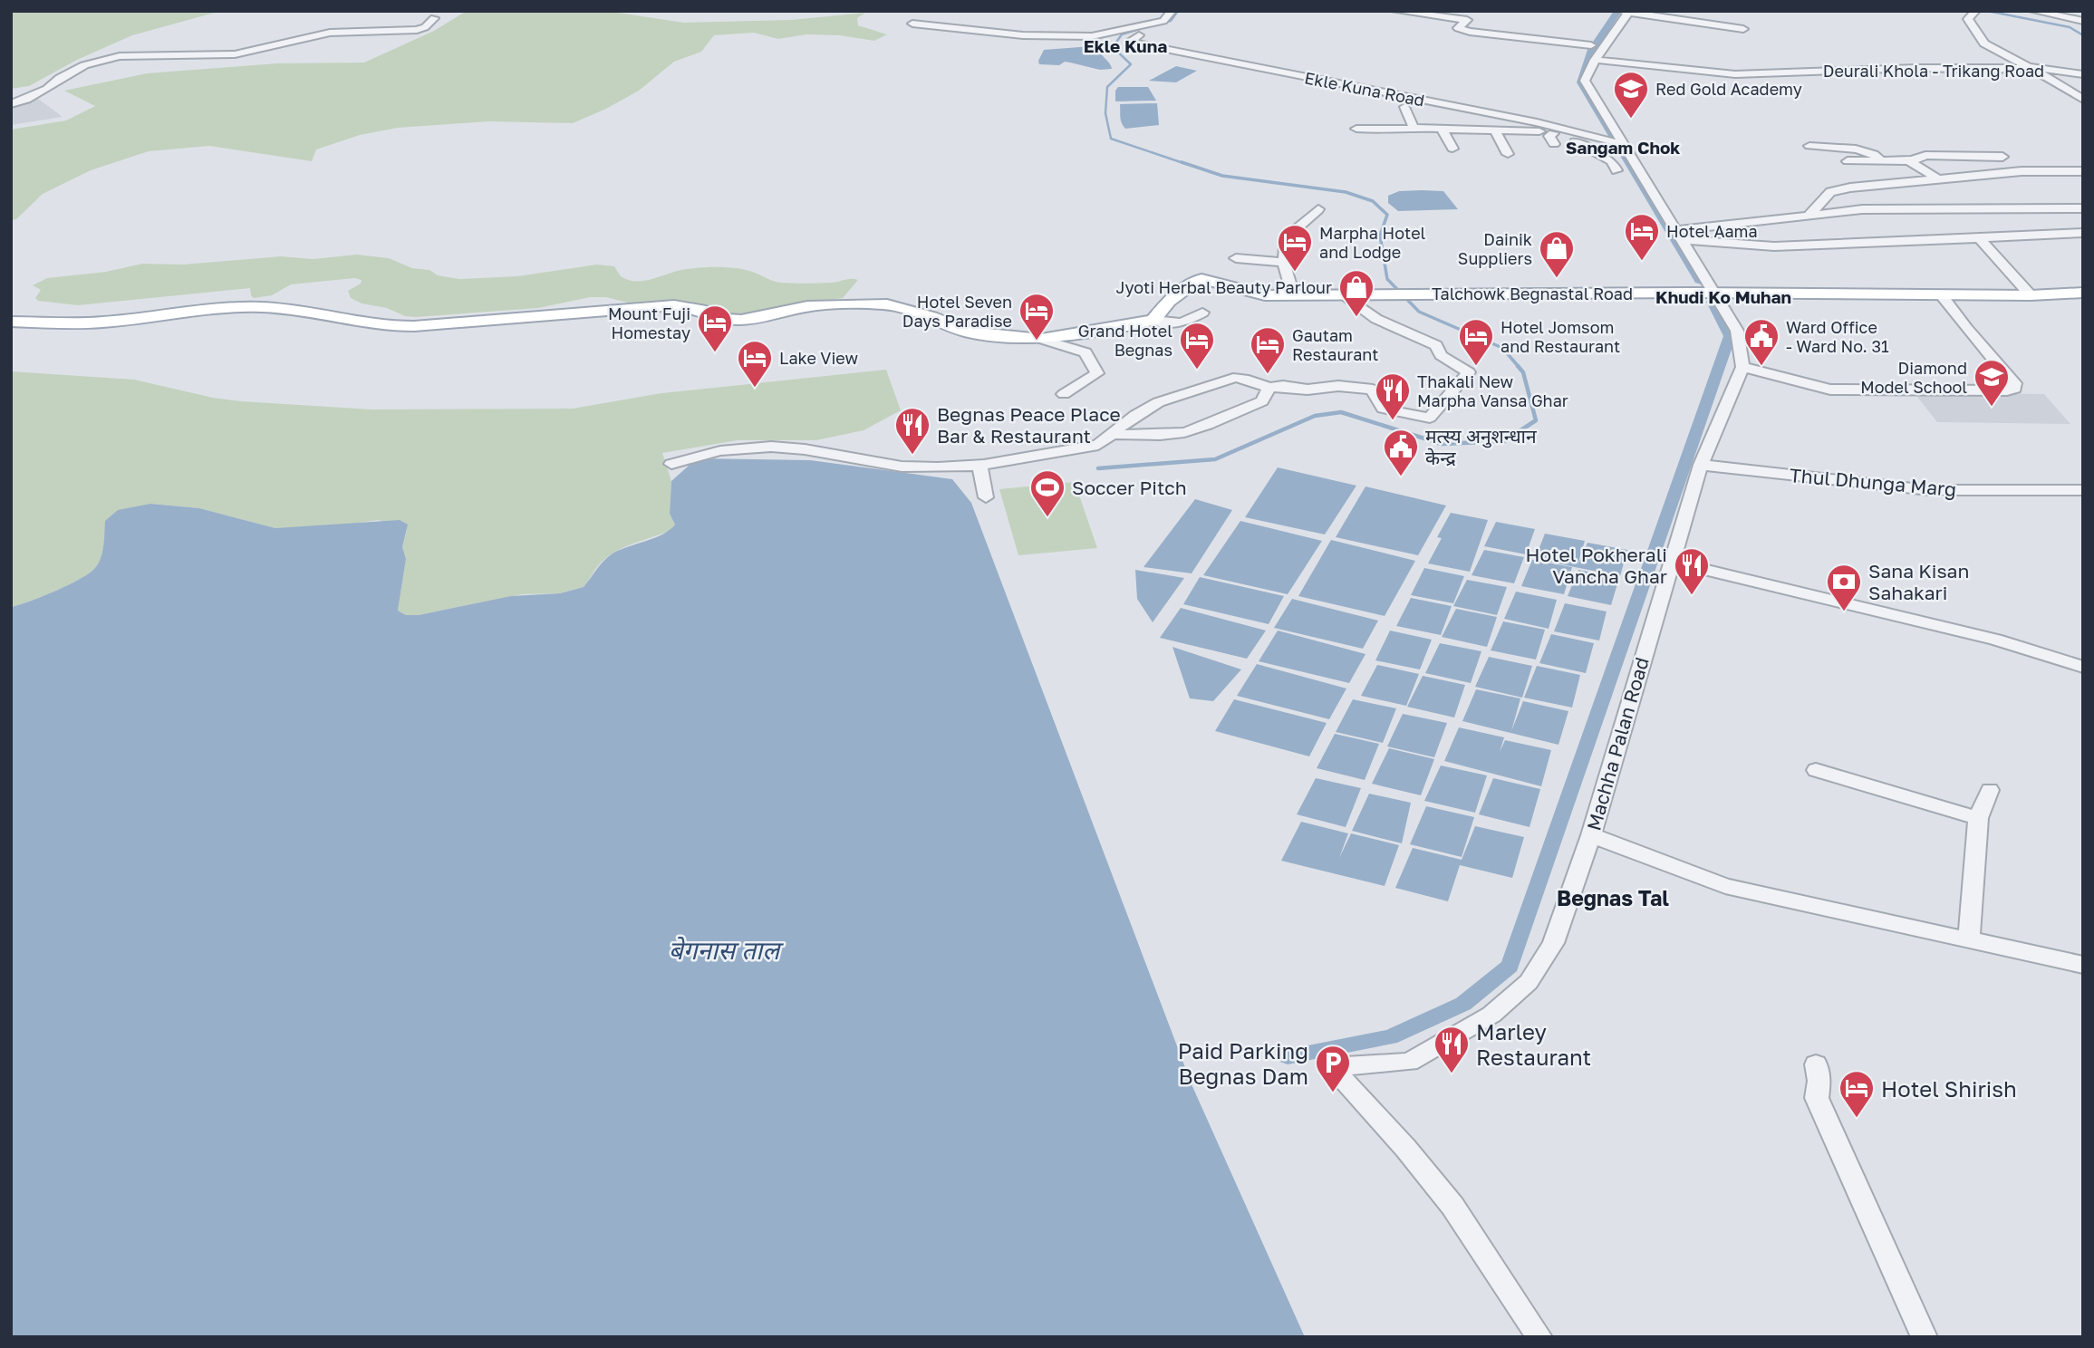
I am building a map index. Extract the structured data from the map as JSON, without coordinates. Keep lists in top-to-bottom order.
{
  "streets": {
    "main road": ["Talchowk Begnastal Road"],
    "street": [
      "Deurali Khola - Trikang Road",
      "Ekle Kuna Road",
      "Thul Dhunga Marg",
      "Machha Palan Road"
    ]
  },
  "crossings": [
    ["Thul Dhunga Marg", "Machha Palan Road"]
  ],
  "districts": [
    "Ekle Kuna",
    "Sangam Chok",
    "Khudi Ko Muhan",
    "Begnas Tal"
  ],
  "water": ["बेगनास ताल"],
  "places": {
    "school or university": ["Red Gold Academy", "Diamond Model School"],
    "hotel": [
      "Hotel Aama",
      "Marpha Hotel and Lodge",
      "Hotel Seven Days Paradise",
      "Mount Fuji Homestay",
      "Hotel Jomsom and Restaurant",
      "Grand Hotel Begnas",
      "Gautam Restaurant",
      "Lake View",
      "Hotel Shirish"
    ],
    "shop": ["Dainik Suppliers", "Jyoti Herbal Beauty Parlour"],
    "public building": ["Ward Office - Ward No. 31", "मत्स्य अनुशन्धान केन्द्र"],
    "restaurant": [
      "Thakali New Marpha Vansa Ghar",
      "Begnas Peace Place Bar & Restaurant",
      "Hotel Pokherali Vancha Ghar",
      "Marley Restaurant"
    ],
    "sports": ["Soccer Pitch"],
    "bank": ["Sana Kisan Sahakari"],
    "parking": ["Paid Parking Begnas Dam"]
  }
}
